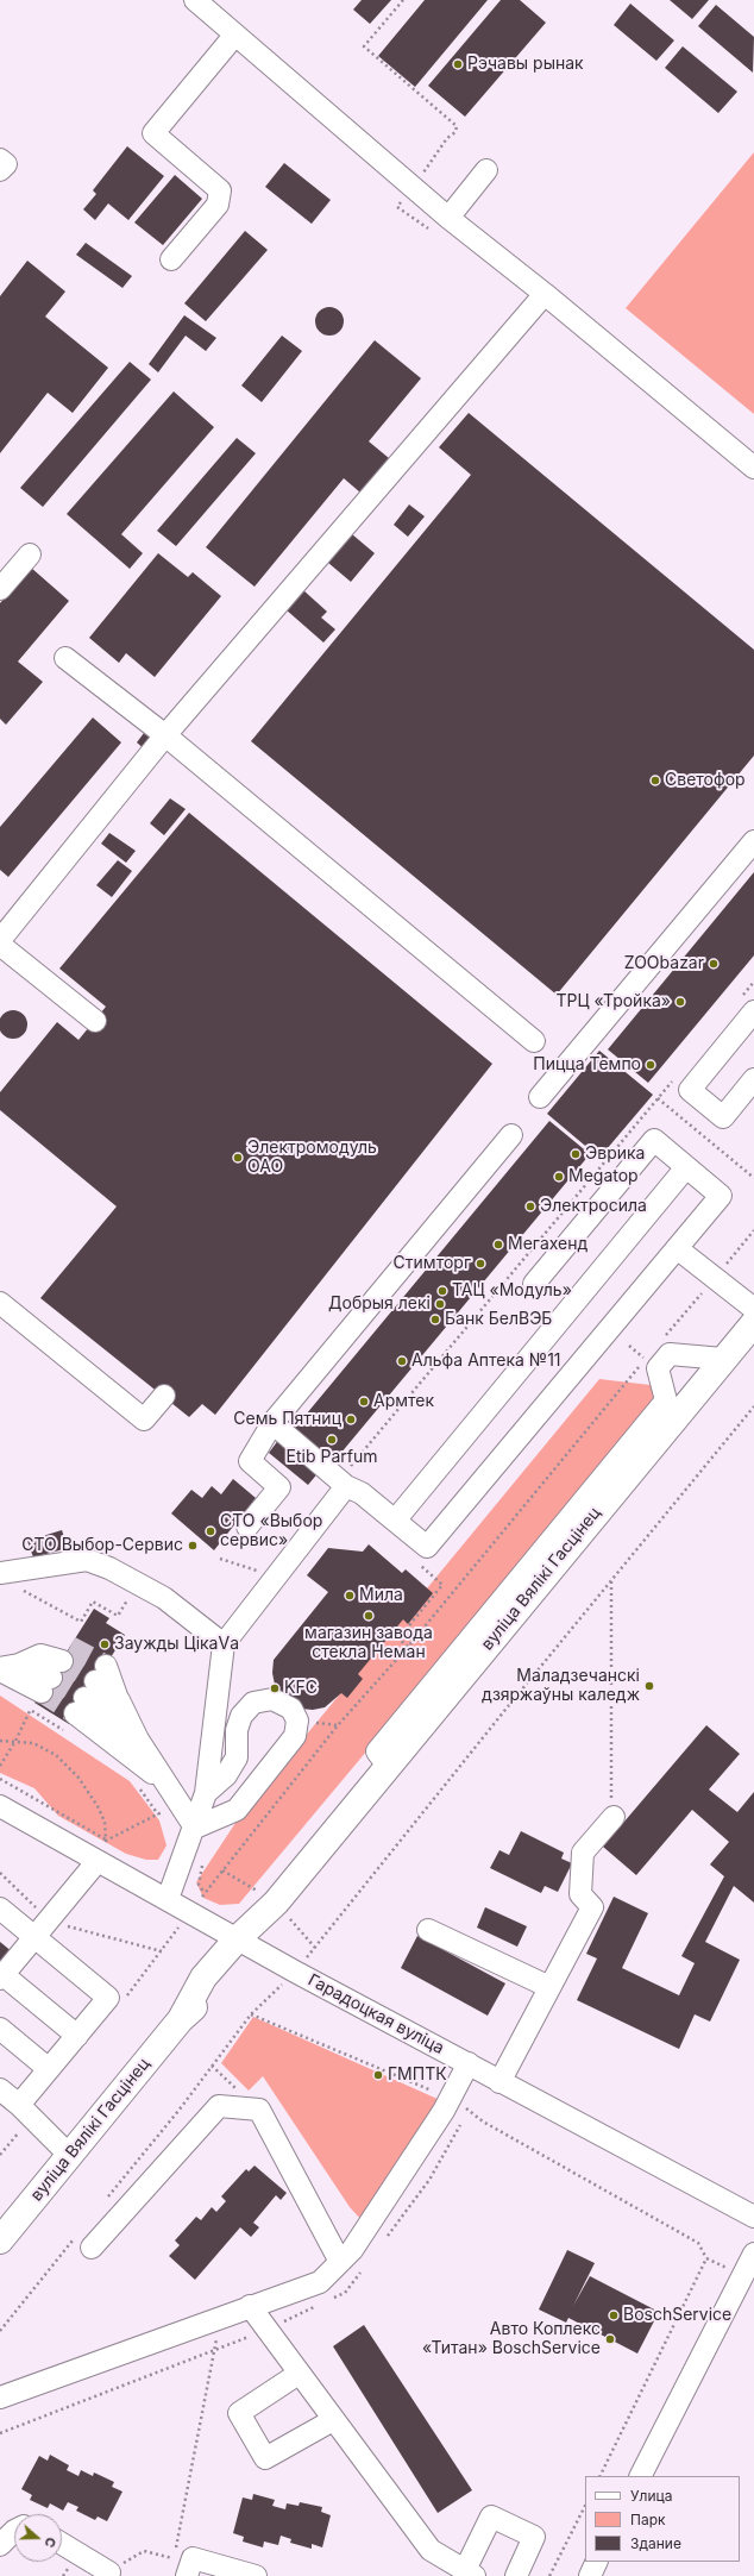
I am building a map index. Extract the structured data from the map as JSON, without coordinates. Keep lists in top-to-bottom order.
{
  "streets": {
    "main road": ["вуліца Вялікі Гасцінец"],
    "street": ["Гарадоцкая вуліца"]
  },
  "crossings": [
    ["вуліца Вялікі Гасцінец", "Гарадоцкая вуліца"]
  ],
  "places": [
    "Рэчавы рынак",
    "Светофор",
    "ZOObazar",
    "ТРЦ «Тройка»",
    "Пицца Темпо",
    "Эврика",
    "Электромодуль ОАО",
    "Megatop",
    "Электросила",
    "Мегахенд",
    "Стимторг",
    "ТАЦ «Модуль»",
    "Добрыя лекі",
    "Банк БелВЭБ",
    "Альфа Аптека №11",
    "Армтек",
    "Семь Пятниц",
    "Etib Parfum",
    "СТО «Выбор сервис»",
    "СТО Выбор-Сервис",
    "Мила",
    "магазин завода стекла Неман",
    "Заужды ЦікаVа",
    "Маладзечанскі дзяржаўны каледж",
    "KFC",
    "ГМПТК",
    "BoschService",
    "Авто Коплекс «Титан» BoschService"
  ],
  "legend": ["Улица", "Парк", "Здание"],
  "north": "right"
}
